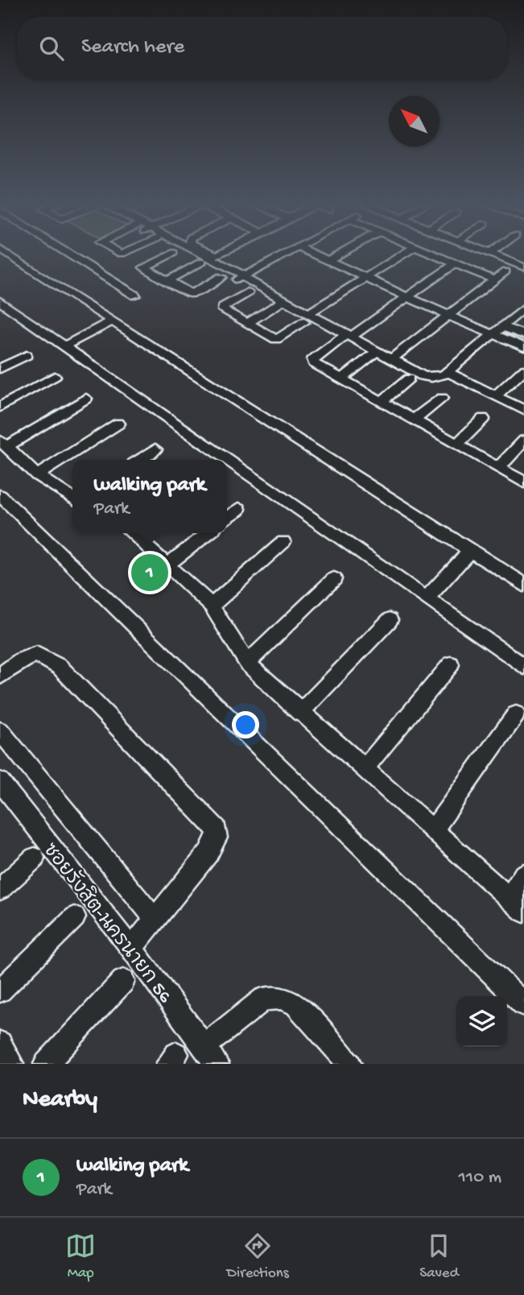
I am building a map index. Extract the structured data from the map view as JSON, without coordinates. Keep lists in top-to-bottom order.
{
  "streets": {
    "street": ["ซอยรังสิต-นครนายก 56"]
  },
  "north": "top left",
  "page": {
    "search": "Search here",
    "popup": ["walking park", "Park"],
    "pins": "1",
    "heading": "Nearby",
    "list": [
      {
        "mark": "1",
        "name": "walking park",
        "note": "Park",
        "value": "110 m"
      }
    ],
    "nav": ["Map", "Directions", "Saved"]
  }
}
